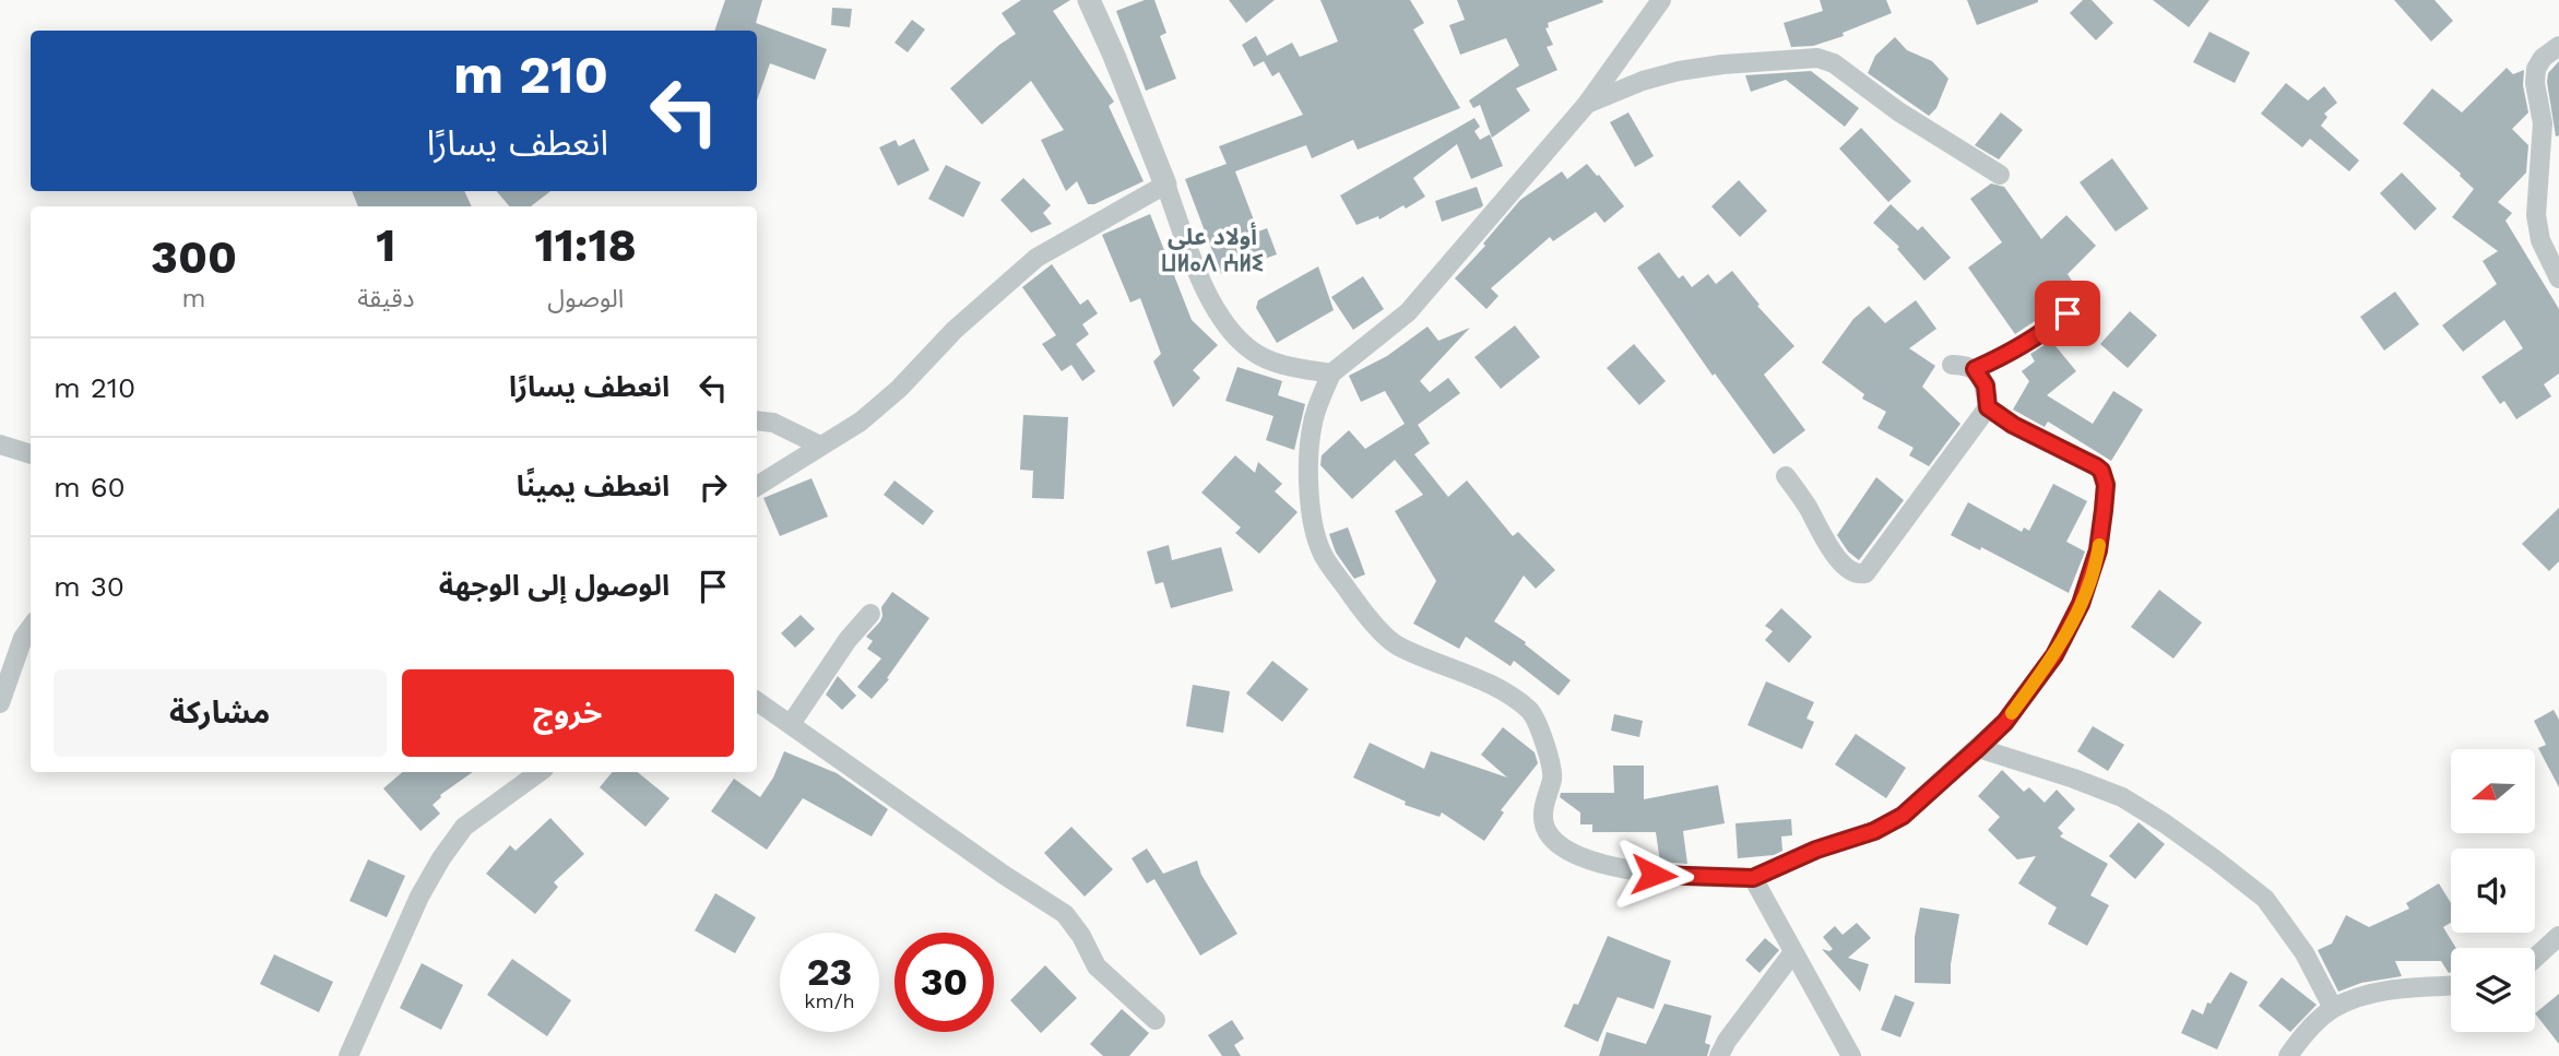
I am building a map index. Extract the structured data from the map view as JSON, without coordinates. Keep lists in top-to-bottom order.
{
  "districts": ["أولاد علي ⵡⵍⴰⴷ ⵄⵍⵉ"],
  "north": "left",
  "page": {
    "turn": ["210 m", "انعطف يسارًا"],
    "eta": [
      "11:18",
      "الوصول",
      "1",
      "دقيقة",
      "300",
      "m"
    ],
    "list": [
      {
        "name": "انعطف يسارًا",
        "value": "210 m"
      },
      {
        "name": "انعطف يمينًا",
        "value": "60 m"
      },
      {
        "name": "الوصول إلى الوجهة",
        "value": "30 m"
      }
    ],
    "buttons": ["خروج", "مشاركة"],
    "speed": "23 km/h",
    "limit": "30"
  }
}
